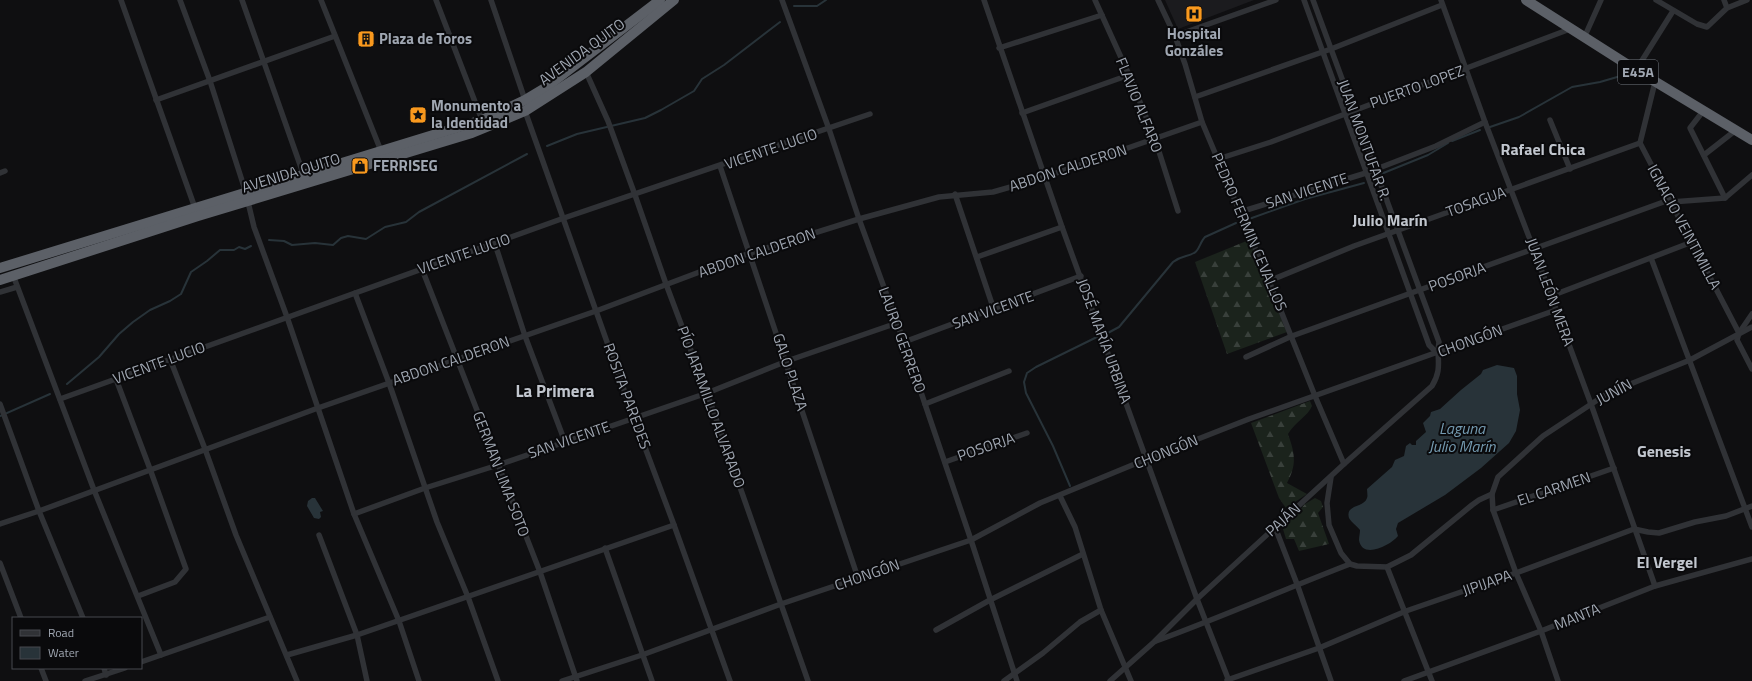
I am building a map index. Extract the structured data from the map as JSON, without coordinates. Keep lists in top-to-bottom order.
{
  "streets": {
    "highway": ["AVENIDA QUITO", "E45A"],
    "street": [
      "PUERTO LOPEZ",
      "FLAVIO ALFARO",
      "JUAN MONTUFAR R.",
      "VICENTE LUCIO",
      "ABDON CALDERON",
      "SAN VICENTE",
      "TOSAGUA",
      "IGNACIO VEINTIMILLA",
      "PEDRO FERMIN CEVALLOS",
      "POSORJA",
      "JUAN LEÓN MERA",
      "LAURO GERRERO",
      "JOSÉ MARÍA URBINA",
      "CHONGÓN",
      "GALO PLAZA",
      "JUNÍN",
      "ROSITA PAREDES",
      "PÍO JARAMILLO ALVARADO",
      "GERMAN LIMA SOTO",
      "EL CARMEN",
      "PAJÁN",
      "JIPIJAPA",
      "MANTA"
    ]
  },
  "crossings": [
    ["AVENIDA QUITO", "ROSITA PAREDES"],
    ["AVENIDA QUITO", "PÍO JARAMILLO ALVARADO"],
    ["E45A", "PUERTO LOPEZ"],
    ["PUERTO LOPEZ", "JUAN MONTUFAR R."],
    ["PUERTO LOPEZ", "PEDRO FERMIN CEVALLOS"],
    ["PUERTO LOPEZ", "JUAN LEÓN MERA"],
    ["FLAVIO ALFARO", "ABDON CALDERON"],
    ["JUAN MONTUFAR R.", "SAN VICENTE"],
    ["JUAN MONTUFAR R.", "TOSAGUA"],
    ["JUAN MONTUFAR R.", "POSORJA"],
    ["JUAN MONTUFAR R.", "CHONGÓN"],
    ["JUAN MONTUFAR R.", "PAJÁN"],
    ["VICENTE LUCIO", "LAURO GERRERO"],
    ["VICENTE LUCIO", "GALO PLAZA"],
    ["VICENTE LUCIO", "ROSITA PAREDES"],
    ["VICENTE LUCIO", "PÍO JARAMILLO ALVARADO"],
    ["VICENTE LUCIO", "GERMAN LIMA SOTO"],
    ["ABDON CALDERON", "PEDRO FERMIN CEVALLOS"],
    ["ABDON CALDERON", "LAURO GERRERO"],
    ["ABDON CALDERON", "JOSÉ MARÍA URBINA"],
    ["ABDON CALDERON", "GALO PLAZA"],
    ["ABDON CALDERON", "ROSITA PAREDES"],
    ["ABDON CALDERON", "PÍO JARAMILLO ALVARADO"],
    ["ABDON CALDERON", "GERMAN LIMA SOTO"],
    ["SAN VICENTE", "PEDRO FERMIN CEVALLOS"],
    ["SAN VICENTE", "JUAN LEÓN MERA"],
    ["SAN VICENTE", "LAURO GERRERO"],
    ["SAN VICENTE", "JOSÉ MARÍA URBINA"],
    ["SAN VICENTE", "GALO PLAZA"],
    ["SAN VICENTE", "ROSITA PAREDES"],
    ["SAN VICENTE", "PÍO JARAMILLO ALVARADO"],
    ["SAN VICENTE", "GERMAN LIMA SOTO"],
    ["TOSAGUA", "IGNACIO VEINTIMILLA"],
    ["TOSAGUA", "PEDRO FERMIN CEVALLOS"],
    ["TOSAGUA", "JUAN LEÓN MERA"],
    ["IGNACIO VEINTIMILLA", "POSORJA"],
    ["IGNACIO VEINTIMILLA", "JUNÍN"],
    ["PEDRO FERMIN CEVALLOS", "POSORJA"],
    ["PEDRO FERMIN CEVALLOS", "CHONGÓN"],
    ["PEDRO FERMIN CEVALLOS", "PAJÁN"],
    ["POSORJA", "JUAN LEÓN MERA"],
    ["POSORJA", "LAURO GERRERO"],
    ["JUAN LEÓN MERA", "CHONGÓN"],
    ["JUAN LEÓN MERA", "JUNÍN"],
    ["JUAN LEÓN MERA", "EL CARMEN"],
    ["JUAN LEÓN MERA", "JIPIJAPA"],
    ["JUAN LEÓN MERA", "MANTA"],
    ["LAURO GERRERO", "CHONGÓN"],
    ["JOSÉ MARÍA URBINA", "CHONGÓN"],
    ["JOSÉ MARÍA URBINA", "PAJÁN"],
    ["JOSÉ MARÍA URBINA", "JIPIJAPA"],
    ["CHONGÓN", "GALO PLAZA"],
    ["CHONGÓN", "ROSITA PAREDES"],
    ["CHONGÓN", "PÍO JARAMILLO ALVARADO"],
    ["CHONGÓN", "GERMAN LIMA SOTO"],
    ["CHONGÓN", "PAJÁN"]
  ],
  "districts": [
    "Rafael Chica",
    "Julio Marín",
    "La Primera",
    "Genesis",
    "El Vergel"
  ],
  "water": ["Laguna Julio Marín"],
  "places": {
    "hospital": ["Hospital Gonzáles"],
    "building": ["Plaza de Toros"],
    "place": ["Monumento a la Identidad"],
    "shop": ["FERRISEG"]
  },
  "legend": ["Road", "Water"]
}
